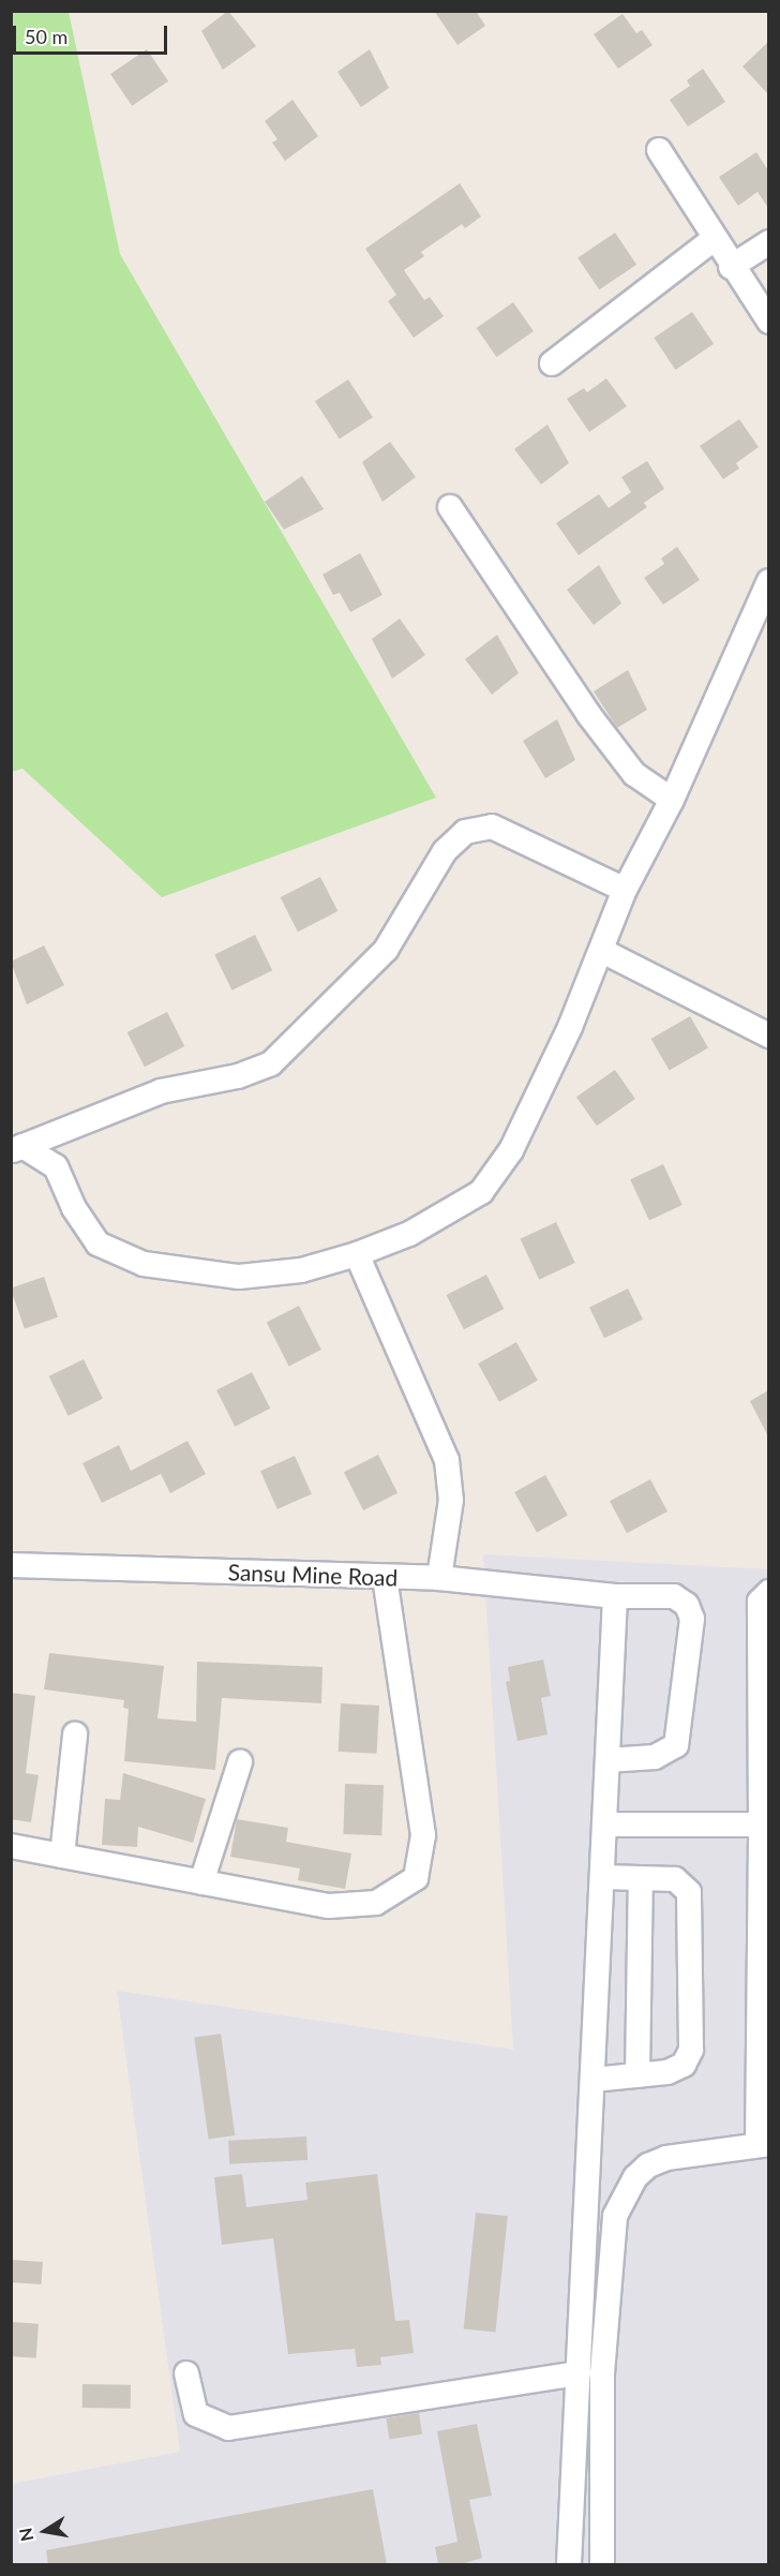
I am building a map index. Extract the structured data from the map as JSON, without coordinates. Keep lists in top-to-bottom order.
{
  "streets": {
    "street": ["Sansu Mine Road"]
  },
  "scale_bar": "50 m",
  "north": "left"
}
